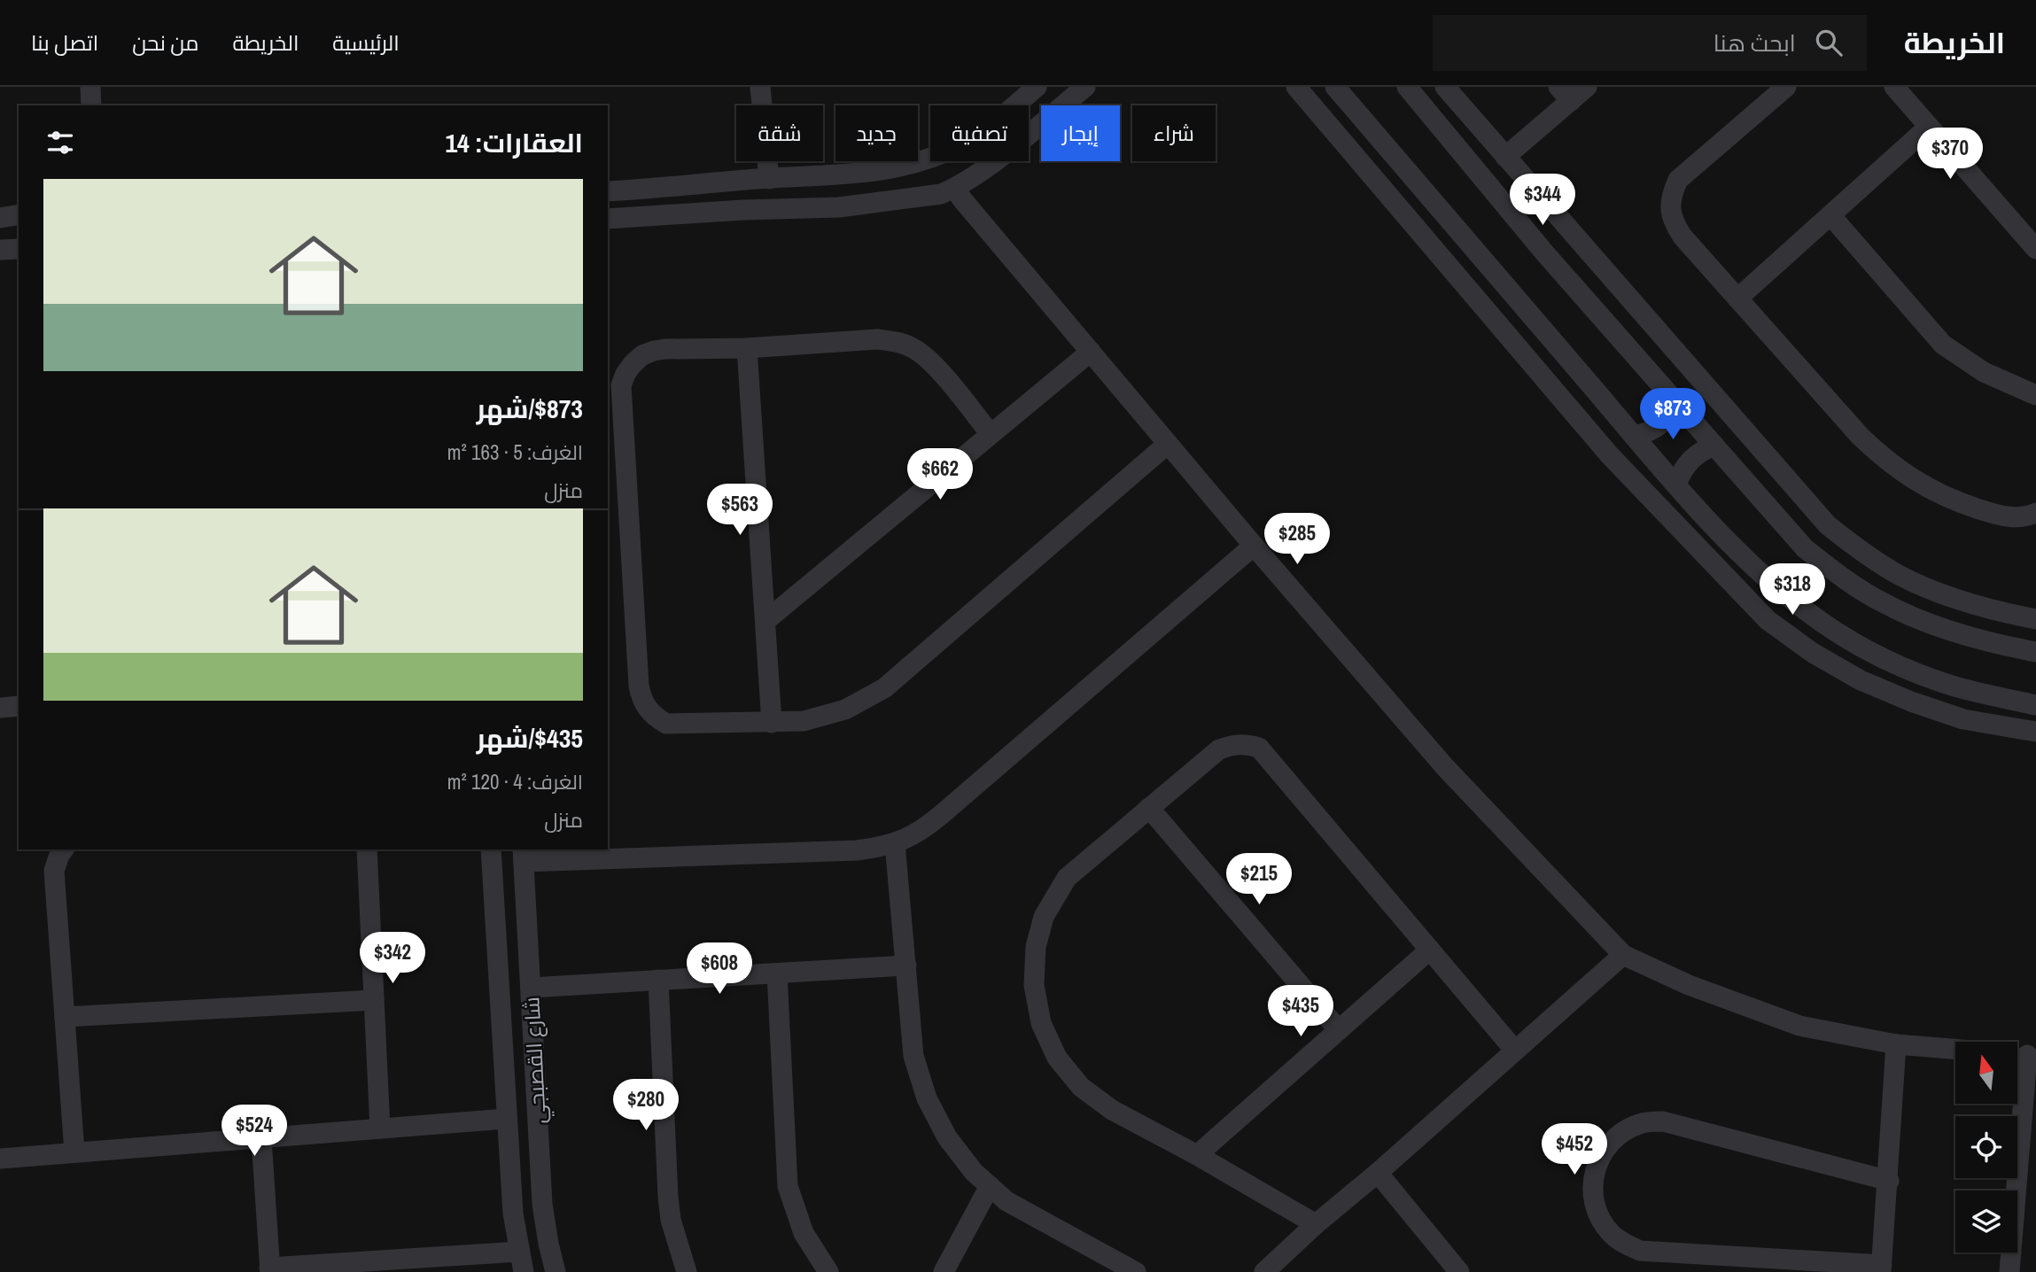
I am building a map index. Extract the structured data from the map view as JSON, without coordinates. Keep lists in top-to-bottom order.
{
  "streets": {
    "street": ["شارع القصبجي"]
  },
  "north": "top",
  "page": {
    "header": "الخريطة",
    "search": "ابحث هنا",
    "nav": [
      "الرئيسية",
      "الخريطة",
      "من نحن",
      "اتصل بنا"
    ],
    "chip": [
      "شراء",
      "إيجار",
      "تصفية",
      "جديد",
      "شقة"
    ],
    "heading": "العقارات: 14",
    "price": [
      "$370",
      "$344",
      "$873",
      "$662",
      "$563",
      "$285",
      "$318",
      "$215",
      "$342",
      "$608",
      "$435",
      "$280",
      "$524",
      "$452"
    ],
    "list": [
      {
        "name": "$873/شهر",
        "note": "الغرف: 5 · 163 m² · منزل"
      },
      {
        "name": "$435/شهر",
        "note": "الغرف: 4 · 120 m² · منزل"
      }
    ]
  }
}
